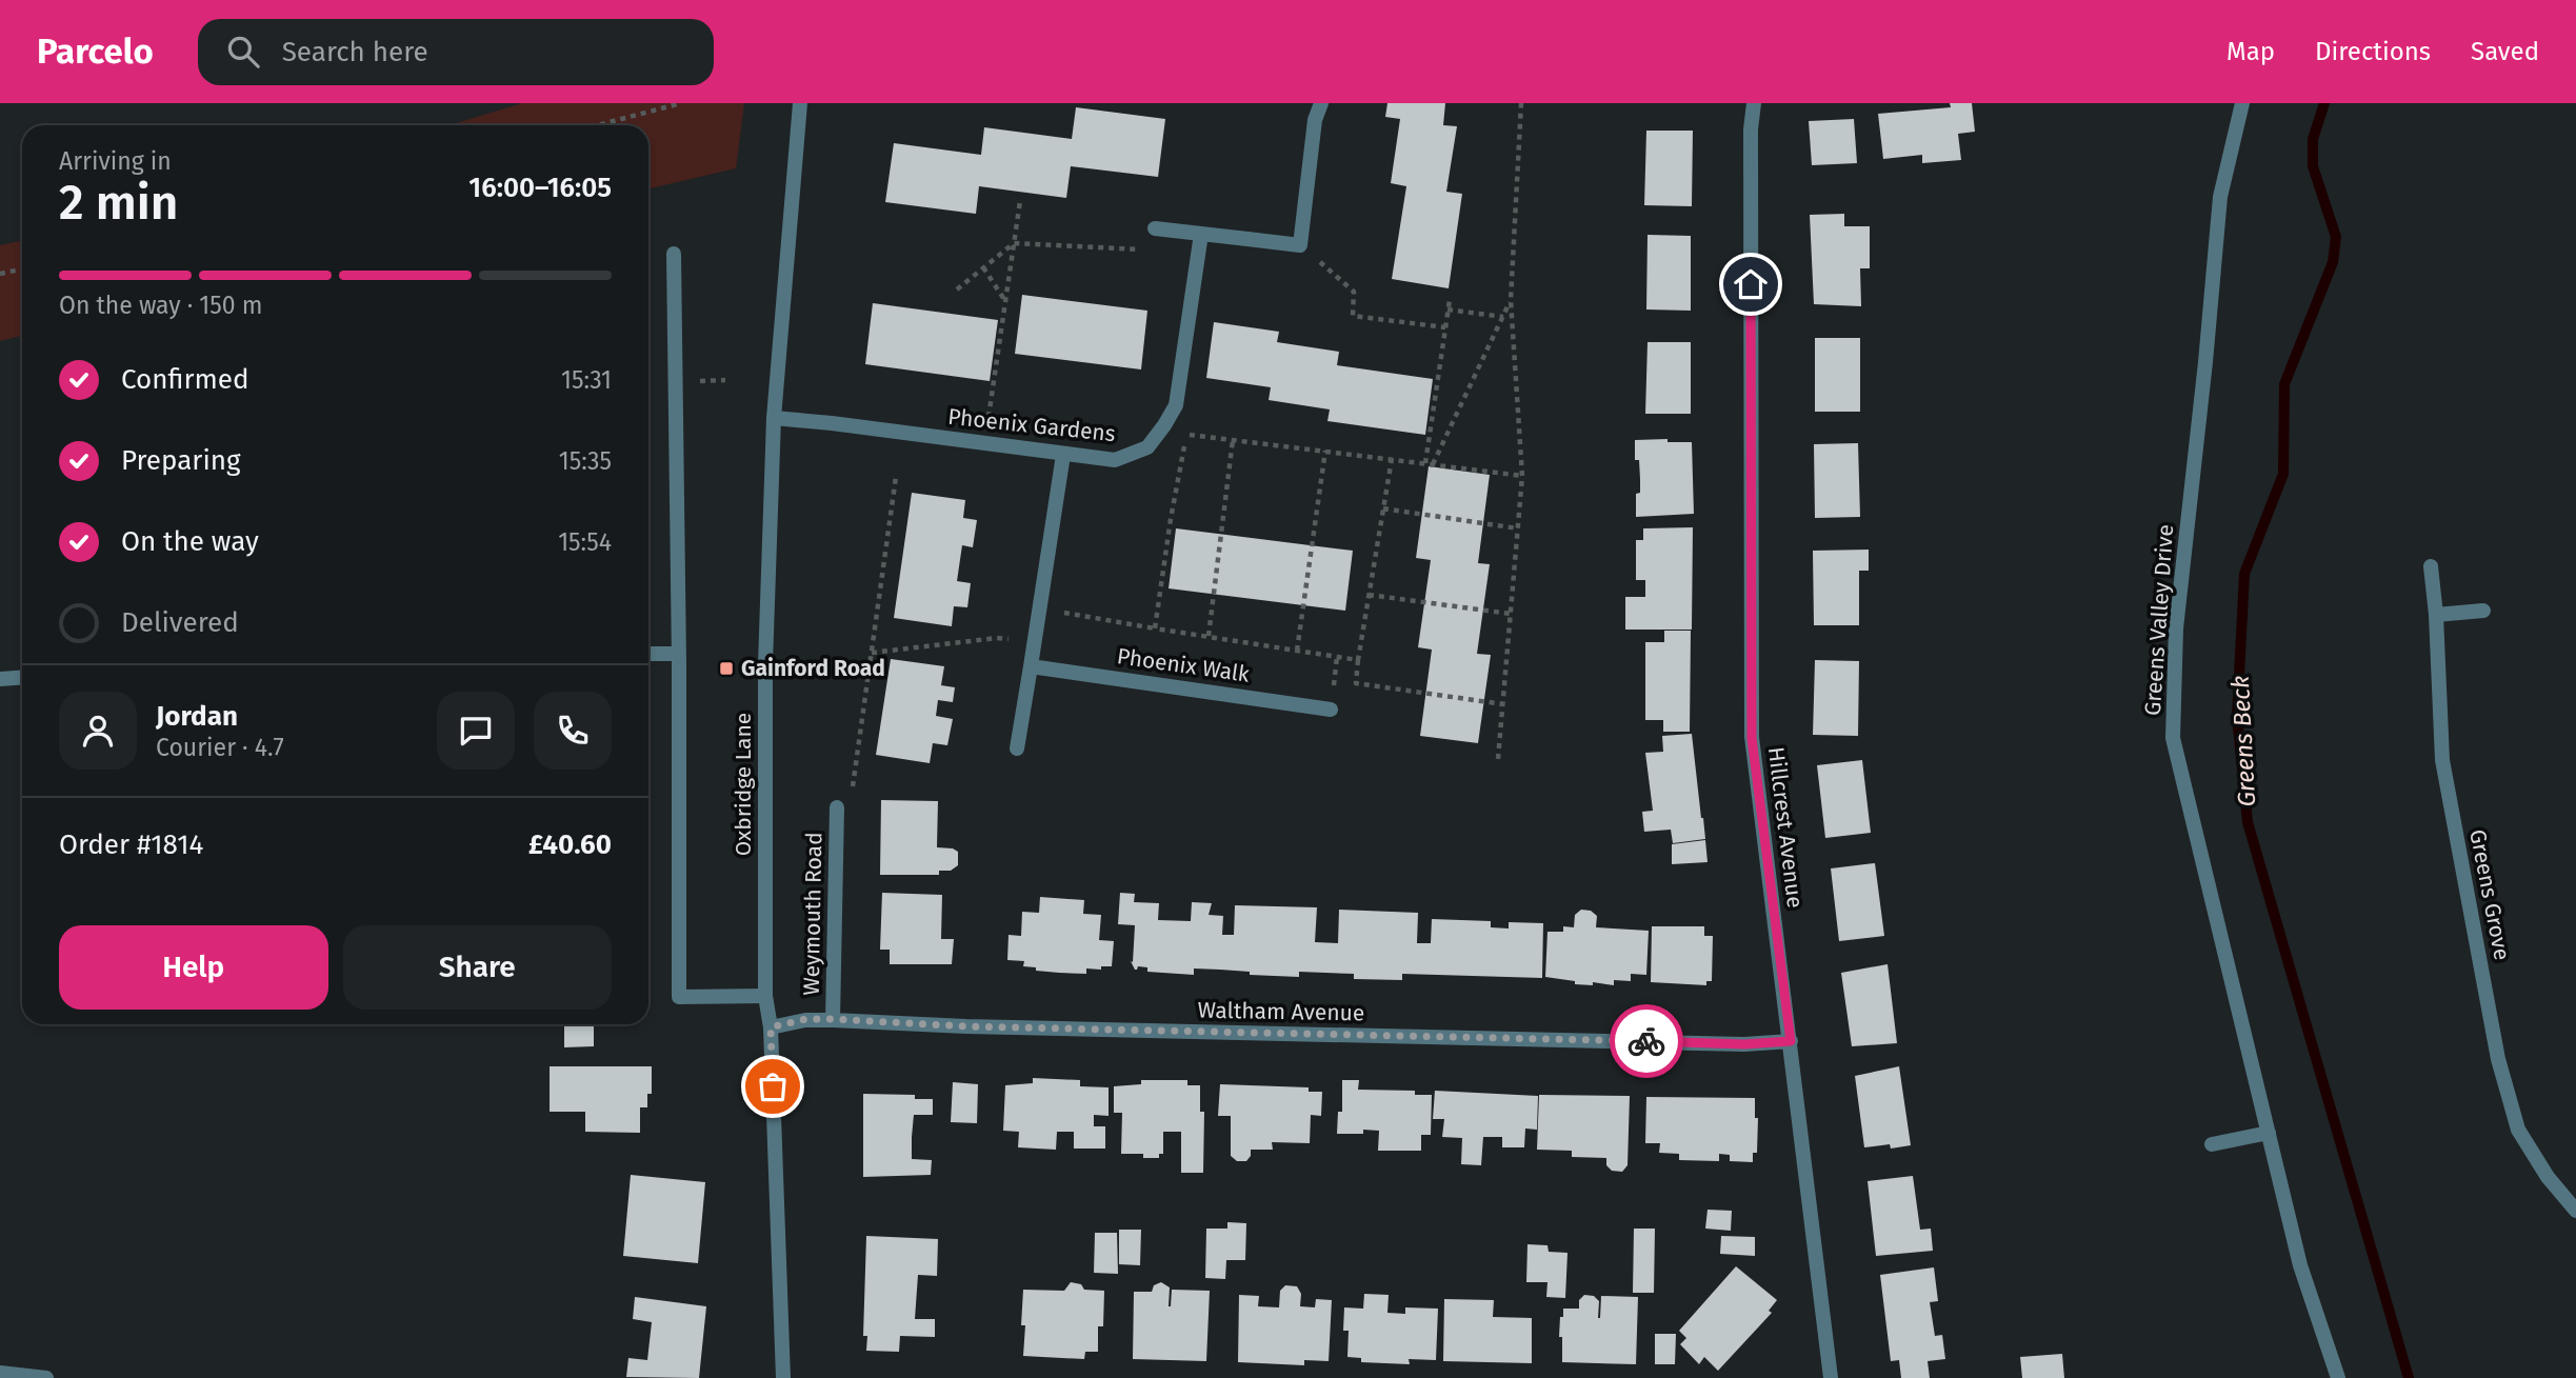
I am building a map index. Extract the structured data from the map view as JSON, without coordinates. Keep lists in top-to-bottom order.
{
  "streets": {
    "street": [
      "Phoenix Gardens",
      "Greens Valley Drive",
      "Phoenix Walk",
      "Oxbridge Lane",
      "Hillcrest Avenue",
      "Greens Grove",
      "Weymouth Road",
      "Waltham Avenue"
    ]
  },
  "crossings": [
    ["Phoenix Gardens", "Oxbridge Lane"],
    ["Oxbridge Lane", "Waltham Avenue"],
    ["Hillcrest Avenue", "Waltham Avenue"],
    ["Weymouth Road", "Waltham Avenue"]
  ],
  "water": ["Greens Beck"],
  "places": {
    "transit": ["Gainford Road"]
  },
  "page": {
    "header": "Parcelo",
    "search": "Search here",
    "nav": ["Map", "Directions", "Saved"],
    "heading": ["2 min", "Arriving in", "16:00–16:05"],
    "panel": [
      "Jordan",
      "Courier · 4.7",
      "Order #1814",
      "£40.60"
    ],
    "bar": "On the way · 150 m",
    "list": [
      ["Confirmed", "15:31"],
      ["Preparing", "15:35"],
      ["On the way", "15:54"],
      "Delivered"
    ],
    "buttons": ["Help", "Share"]
  }
}
